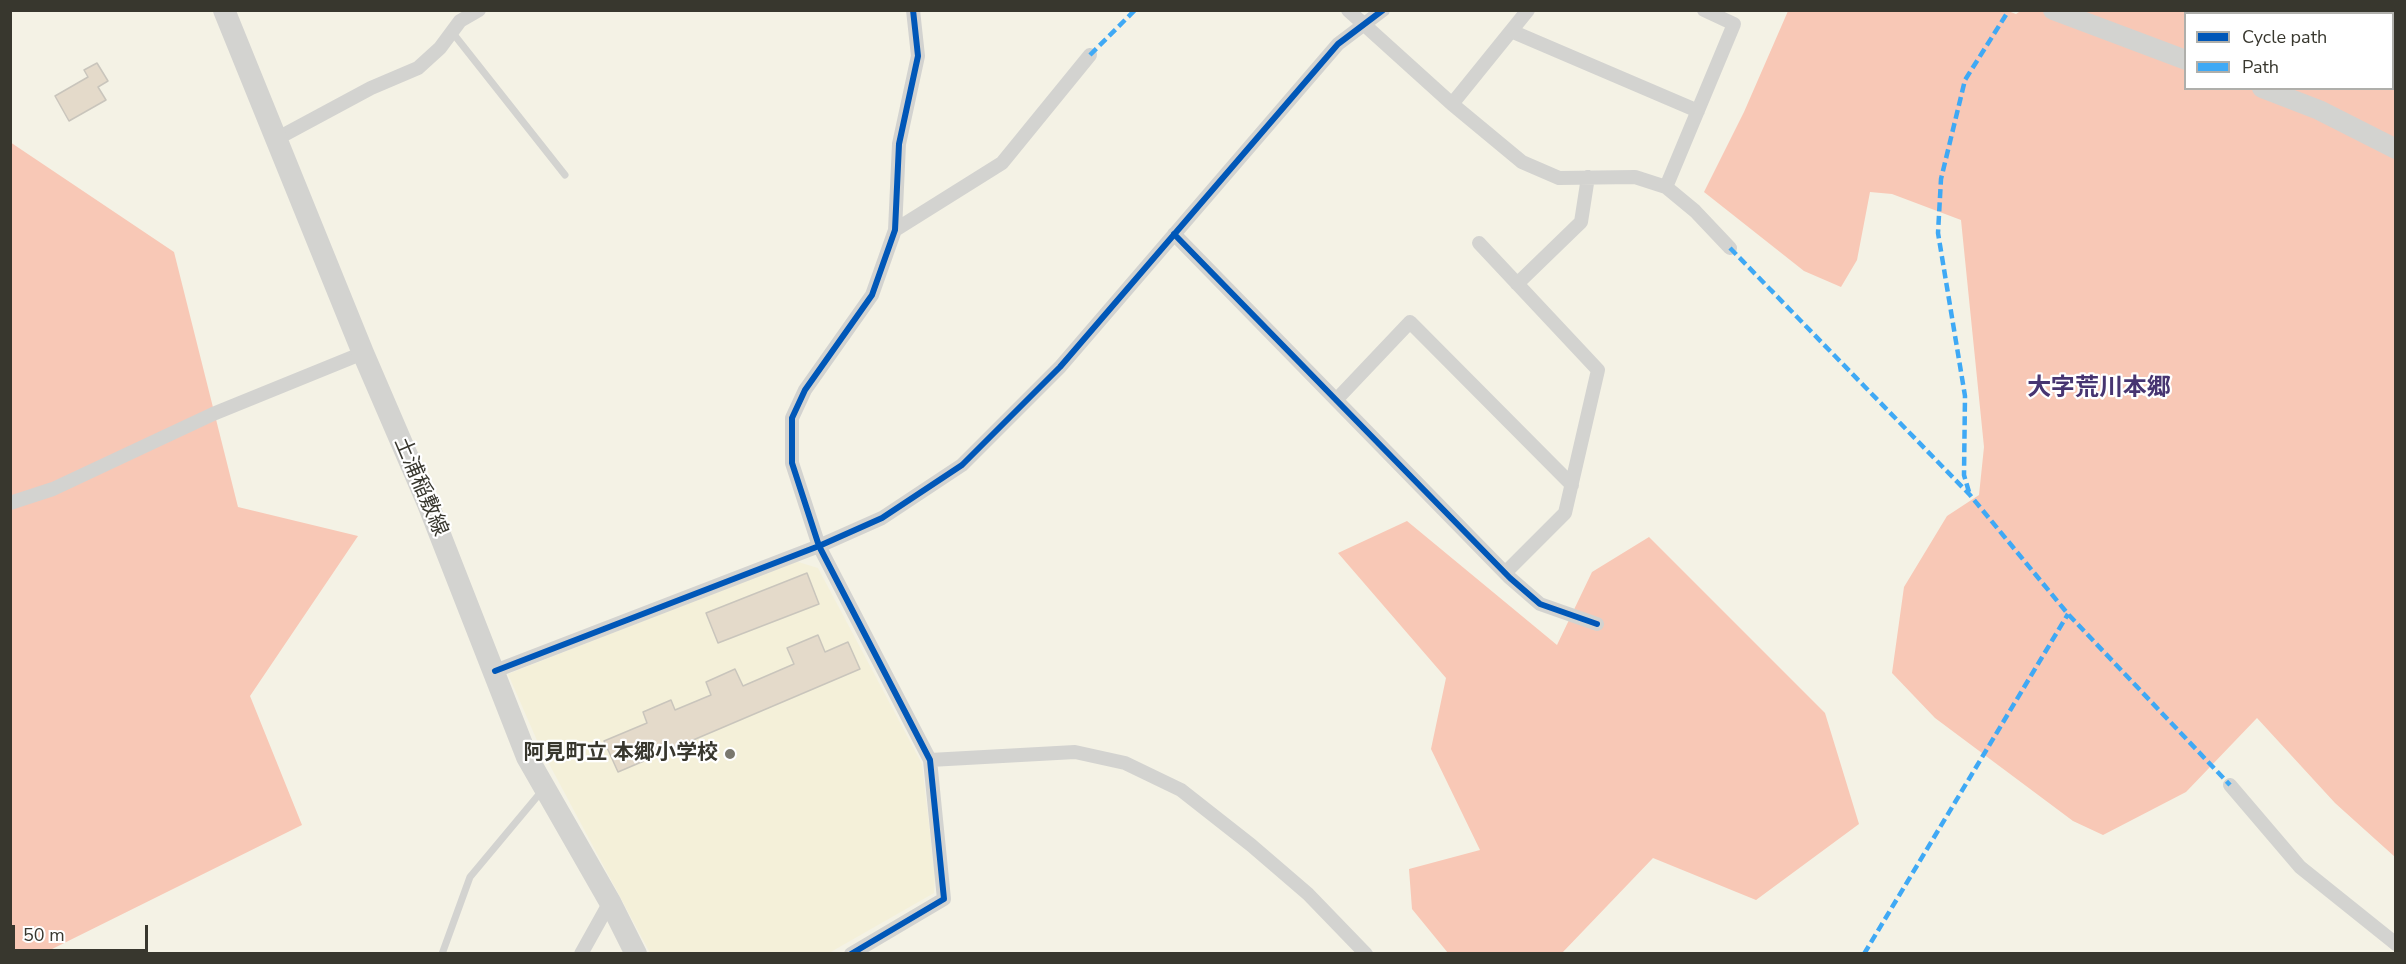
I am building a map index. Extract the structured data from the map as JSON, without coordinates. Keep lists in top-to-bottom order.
{
  "streets": {
    "main road": ["土浦稲敷線"]
  },
  "districts": ["大字荒川本郷"],
  "places": ["阿見町立 本郷小学校"],
  "legend": ["Cycle path", "Path"],
  "scale_bar": "50 m"
}
